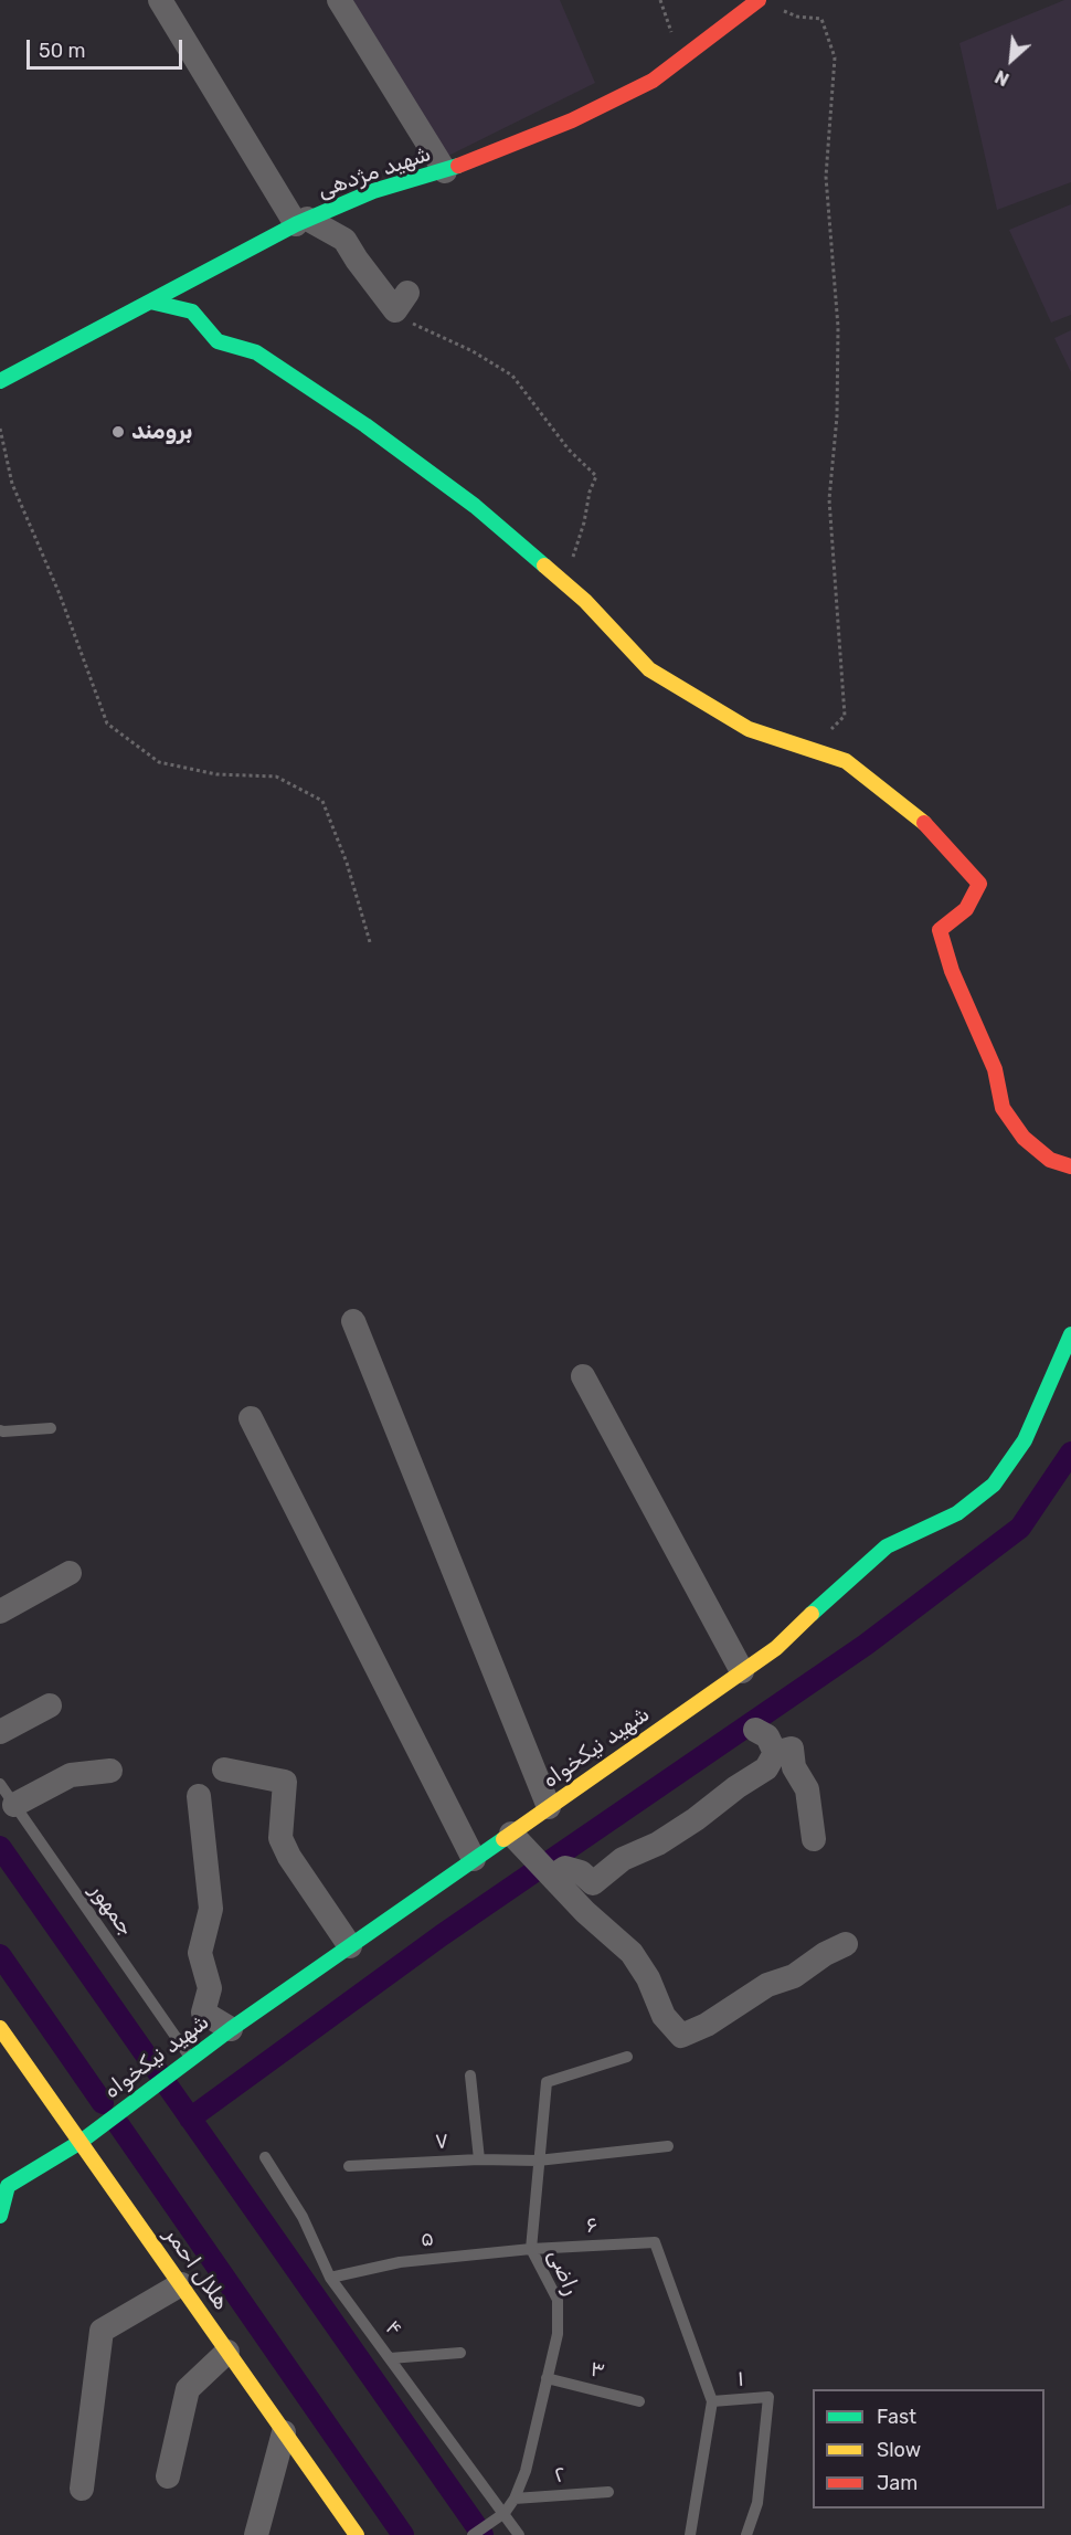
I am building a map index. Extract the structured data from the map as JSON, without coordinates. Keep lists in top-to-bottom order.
{
  "streets": {
    "street": ["شهید مژدهی", "شهید نیکخواه", "هلال احمر"],
    "lane": [
      "جمهور",
      "۷",
      "۶",
      "۵",
      "راضی",
      "۴",
      "۳",
      "۱",
      "۲"
    ]
  },
  "crossings": [
    ["شهید نیکخواه", "جمهور"],
    ["شهید نیکخواه", "هلال احمر"],
    ["۷", "راضی"],
    ["۶", "۵"],
    ["۶", "راضی"],
    ["۶", "۱"],
    ["۵", "راضی"],
    ["۵", "۴"],
    ["راضی", "۴"],
    ["راضی", "۳"],
    ["راضی", "۲"]
  ],
  "places": ["برومند"],
  "legend": ["Fast", "Slow", "Jam"],
  "scale_bar": "50 m",
  "north": "bottom left"
}
